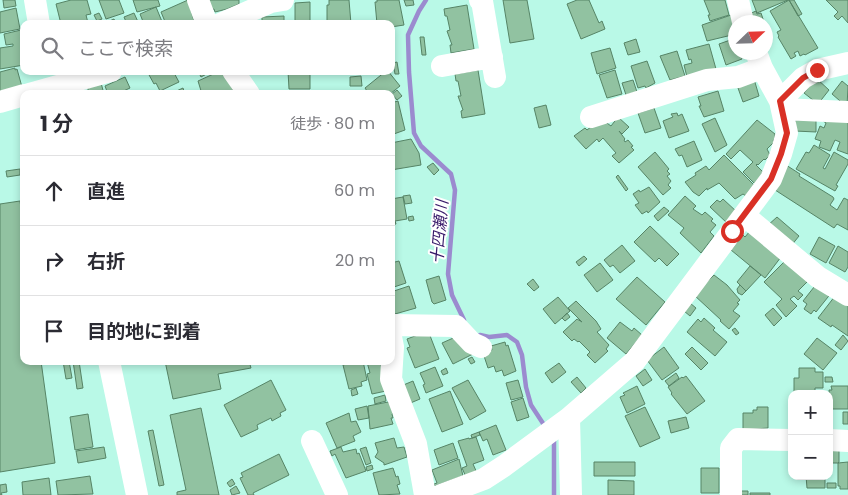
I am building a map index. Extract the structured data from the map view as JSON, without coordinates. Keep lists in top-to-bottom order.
{
  "water": ["十四瀬川"],
  "north": "top right",
  "page": {
    "search": "ここで検索",
    "heading": ["1 分", "徒歩 · 80 m"],
    "list": [
      ["直進", "60 m"],
      ["右折", "20 m"],
      "目的地に到着"
    ],
    "map_buttons": ["+", "−"]
  }
}
